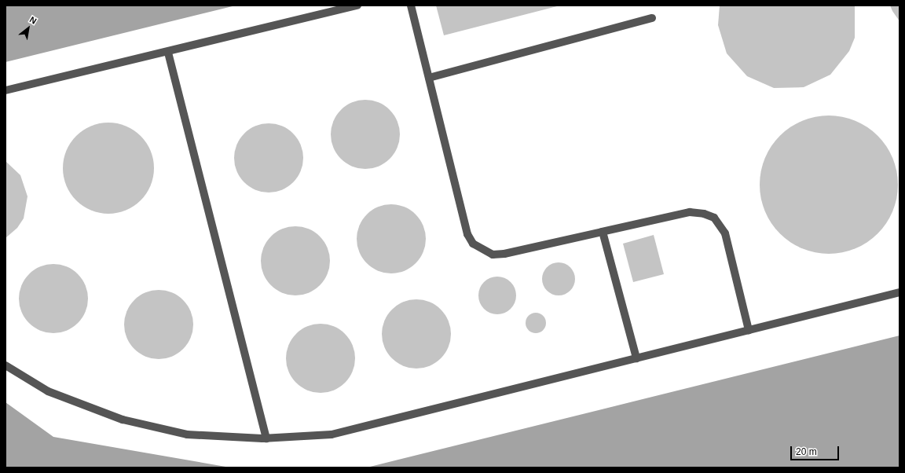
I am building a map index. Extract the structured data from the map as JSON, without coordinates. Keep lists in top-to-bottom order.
{
  "scale_bar": "20 m",
  "north": "top right"
}
